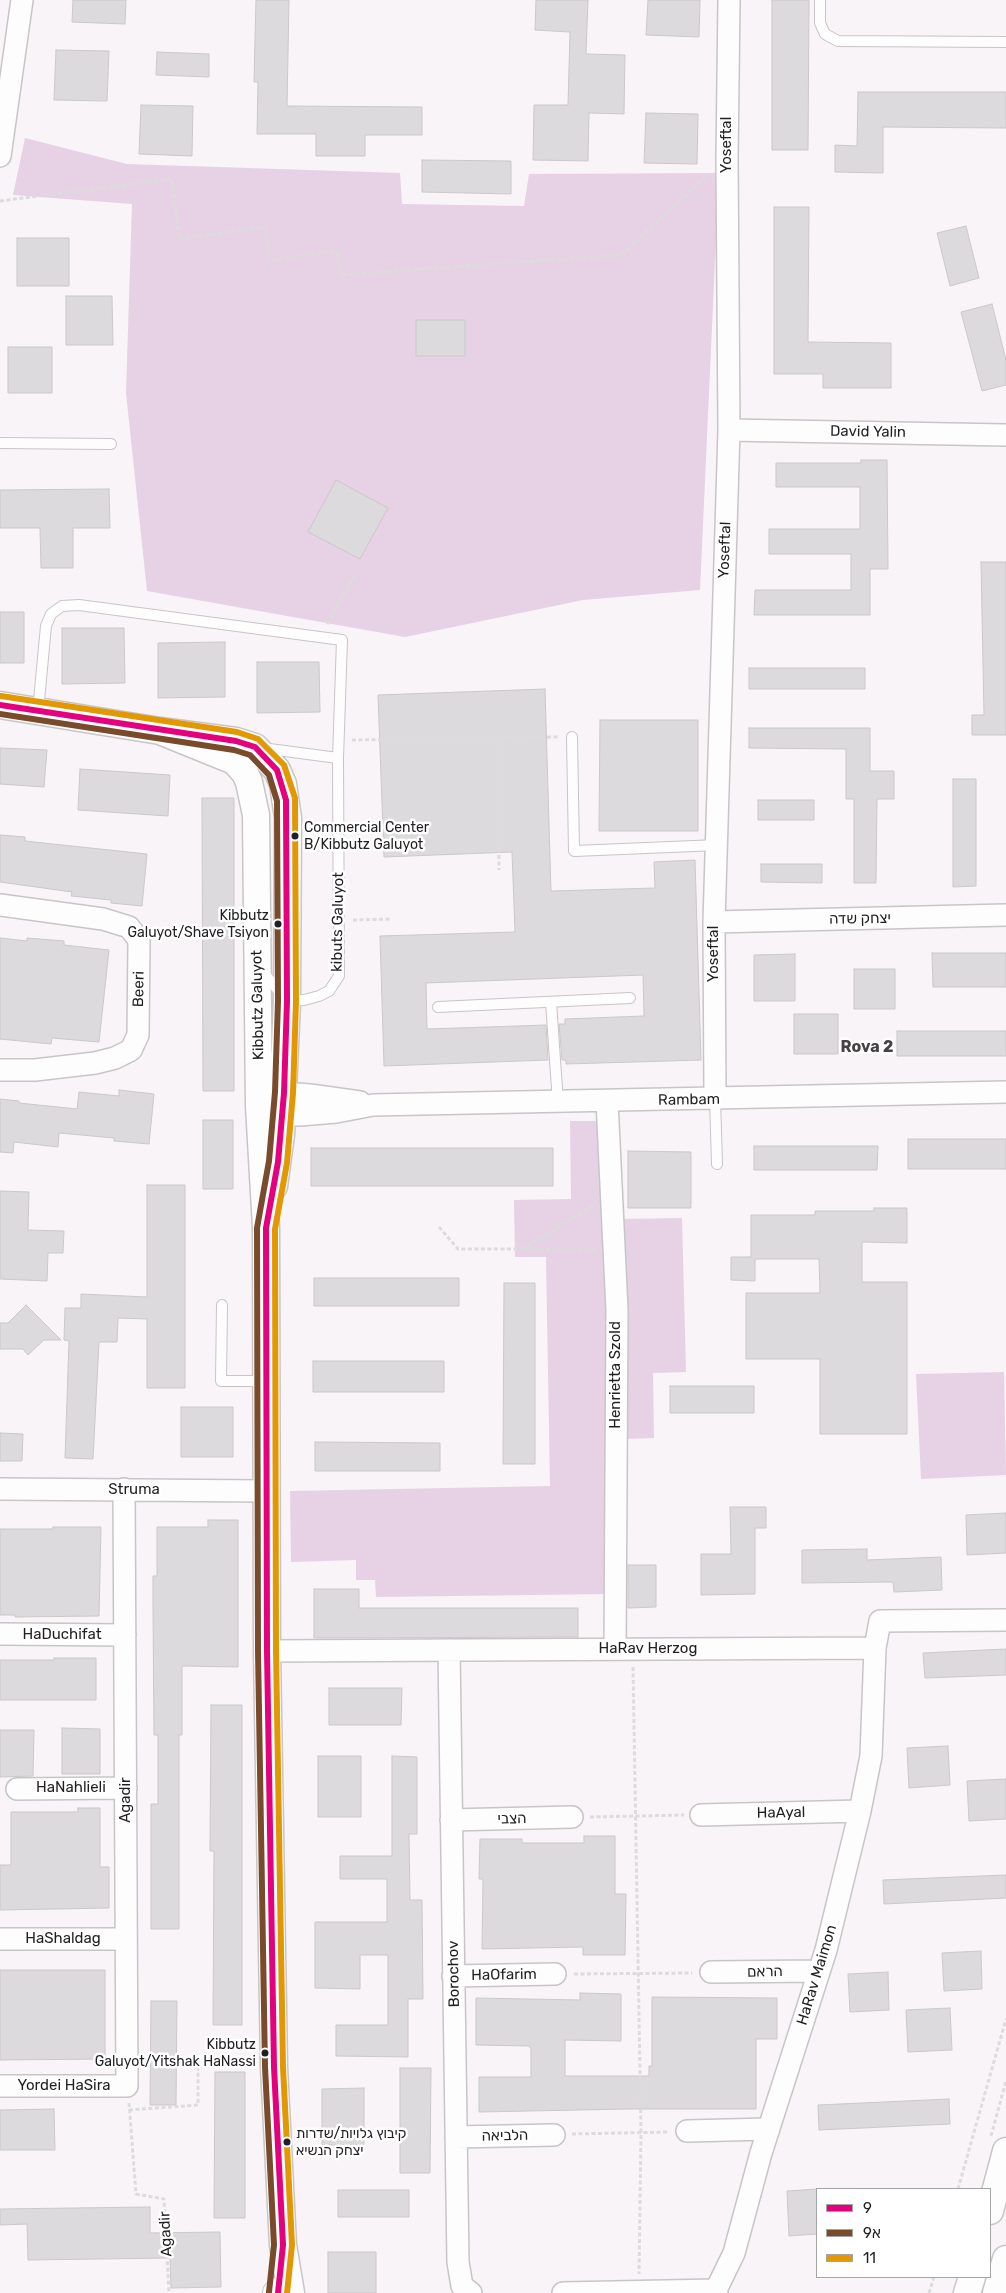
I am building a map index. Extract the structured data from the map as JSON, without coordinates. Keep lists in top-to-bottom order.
{
  "streets": {
    "street": [
      "Yoseftal",
      "David Yalin",
      "יצחק שדה",
      "Beeri",
      "Kibbutz Galuyot",
      "Rambam",
      "Henrietta Szold",
      "Struma",
      "HaDuchifat",
      "HaRav Herzog",
      "HaNahlieli",
      "Agadir",
      "HaAyal",
      "הצבי",
      "HaShaldag",
      "הראם",
      "Borochov",
      "HaOfarim",
      "HaRav Maimon",
      "Yordei HaSira",
      "הלביאה"
    ],
    "lane": ["kibuts Galuyot"]
  },
  "crossings": [
    ["Yoseftal", "David Yalin"],
    ["Yoseftal", "יצחק שדה"],
    ["Yoseftal", "Rambam"],
    ["kibuts Galuyot", "Kibbutz Galuyot"],
    ["Kibbutz Galuyot", "Rambam"],
    ["Kibbutz Galuyot", "Struma"],
    ["Kibbutz Galuyot", "HaRav Herzog"],
    ["Rambam", "Henrietta Szold"],
    ["Henrietta Szold", "HaRav Herzog"],
    ["Struma", "Agadir"],
    ["HaDuchifat", "Agadir"],
    ["HaRav Herzog", "Borochov"],
    ["HaRav Herzog", "HaRav Maimon"],
    ["HaNahlieli", "Agadir"],
    ["Agadir", "HaShaldag"],
    ["Agadir", "Yordei HaSira"],
    ["HaAyal", "HaRav Maimon"],
    ["הצבי", "Borochov"],
    ["הראם", "HaRav Maimon"],
    ["Borochov", "HaOfarim"],
    ["Borochov", "הלביאה"]
  ],
  "districts": ["Rova 2"],
  "places": [
    "Commercial Center B/Kibbutz Galuyot",
    "Kibbutz Galuyot/Shave Tsiyon",
    "Kibbutz Galuyot/Yitshak HaNassi",
    "קיבוץ גלויות/שדרות יצחק הנשיא"
  ],
  "lines": ["transit line 11", "transit line 9", "transit line 9א"],
  "legend": ["9", "9א", "11"]
}
